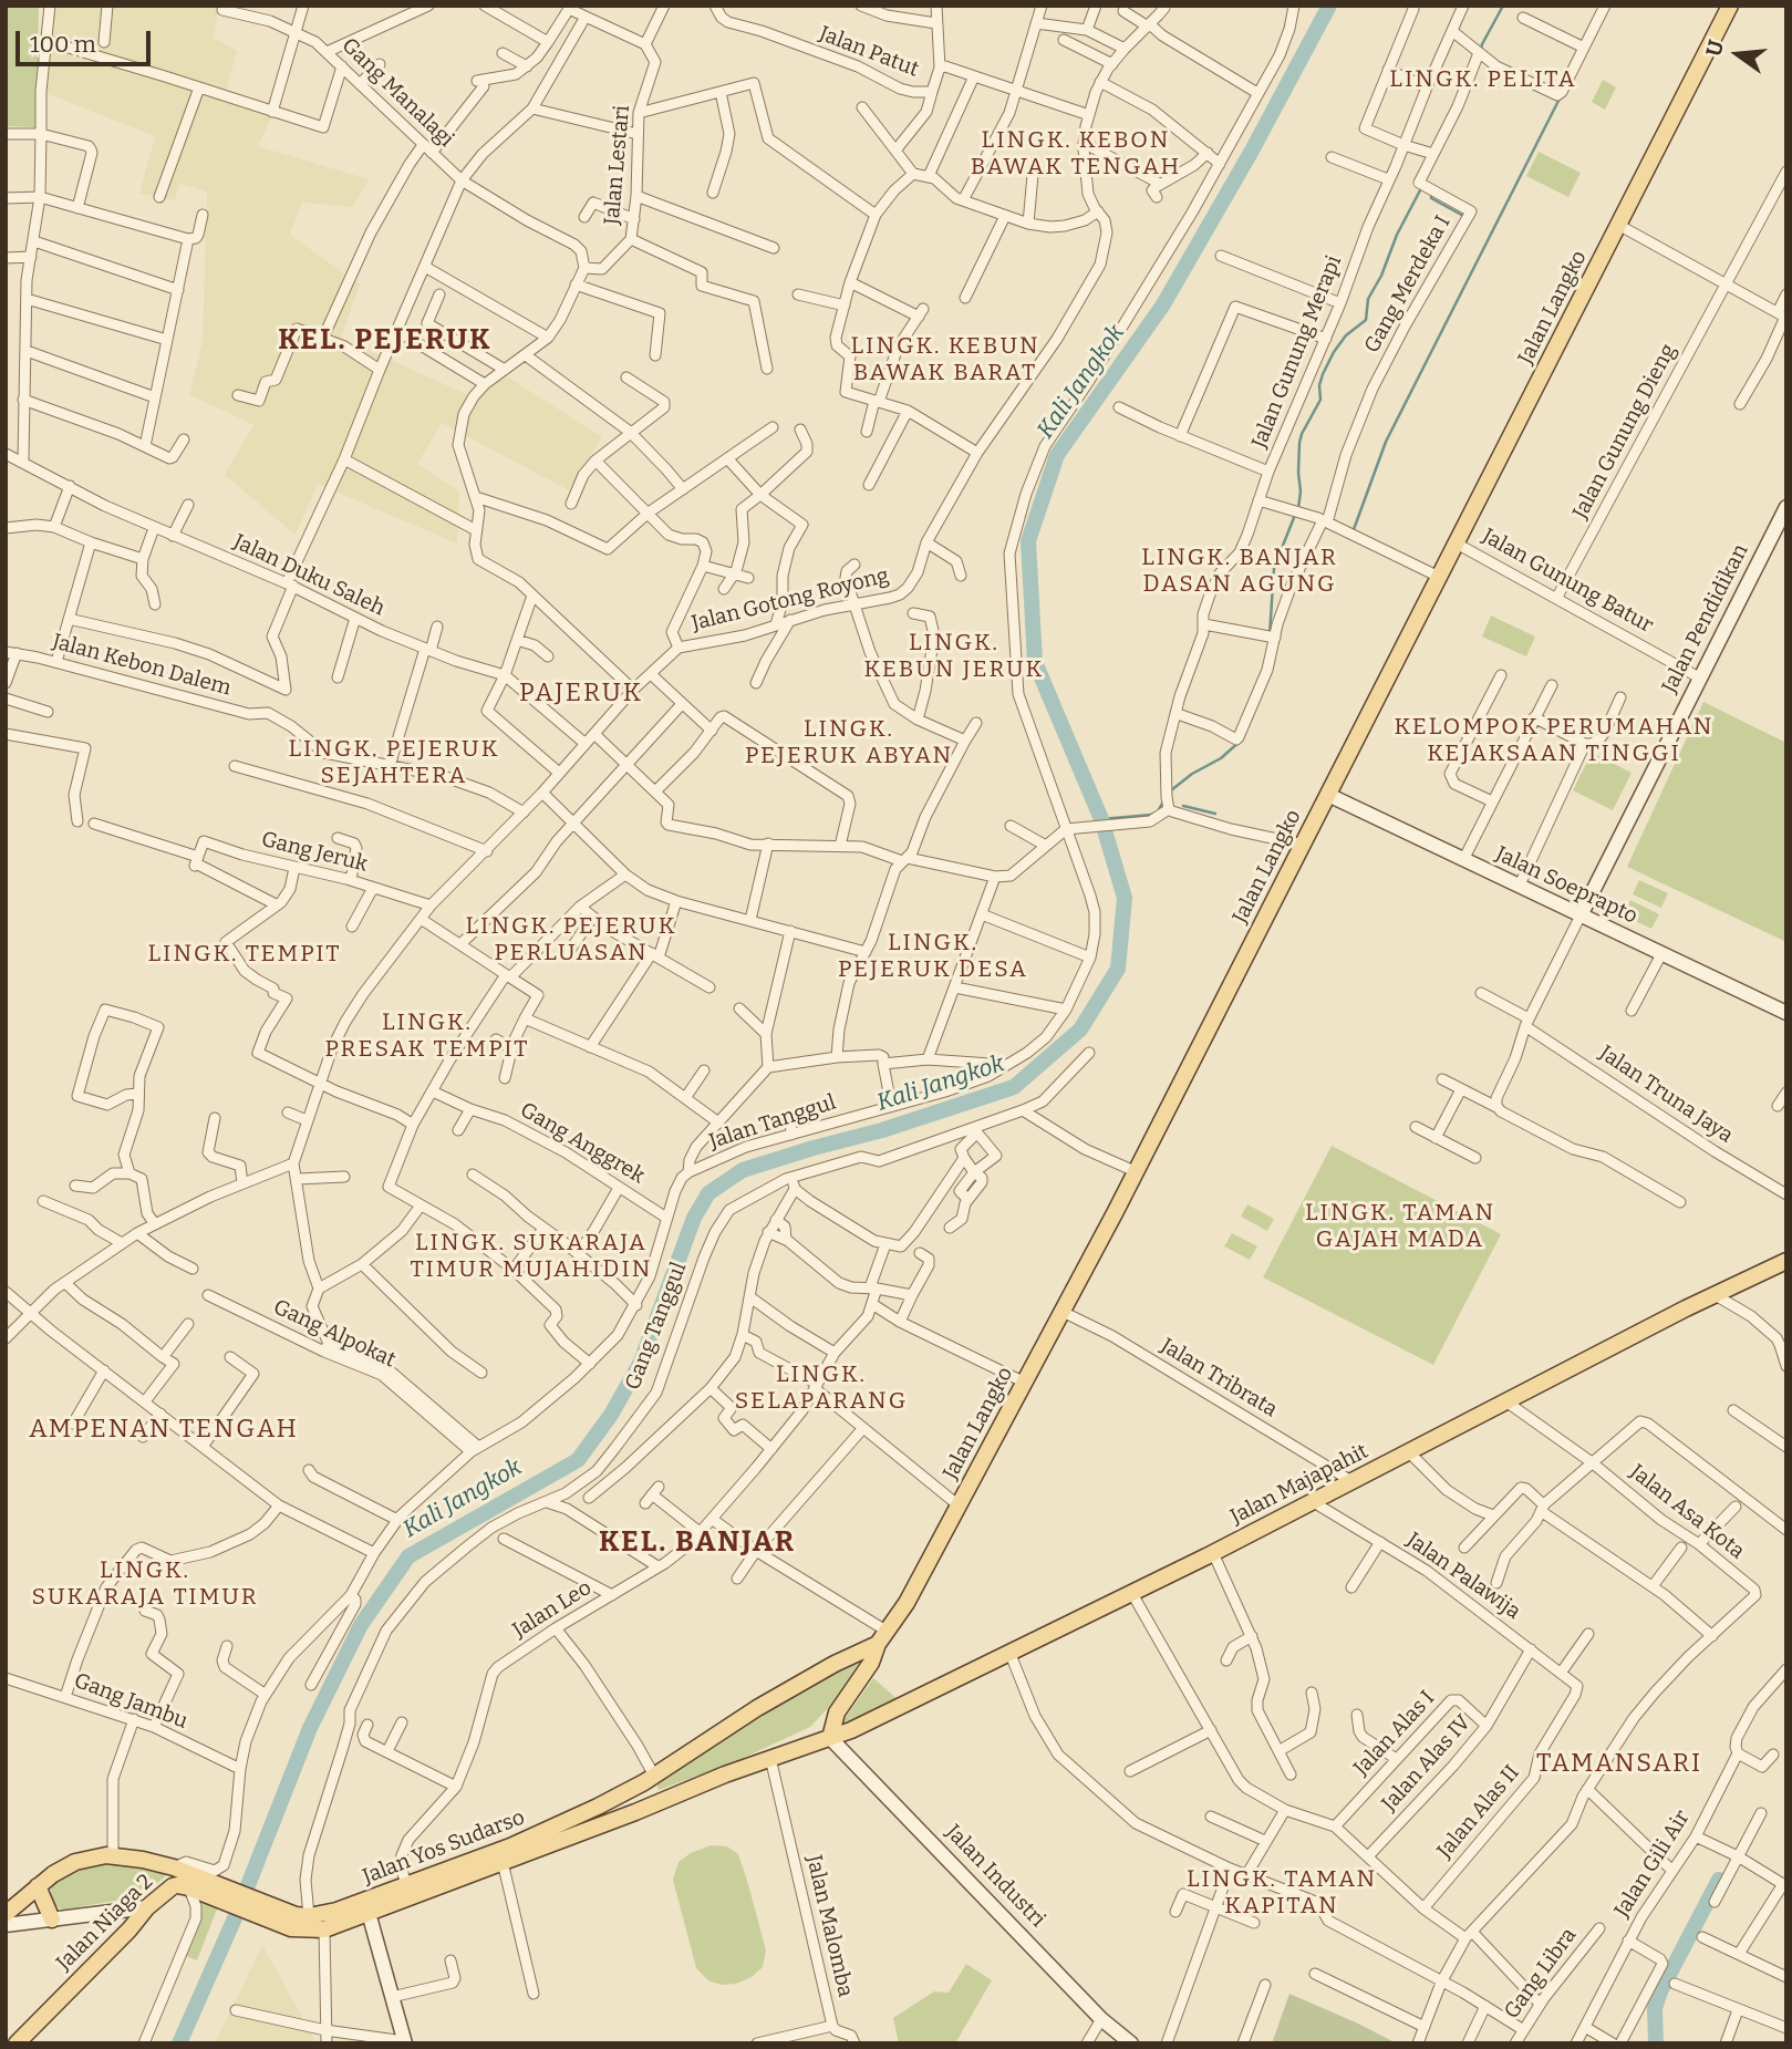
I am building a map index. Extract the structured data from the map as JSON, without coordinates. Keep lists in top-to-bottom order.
{
  "streets": {
    "main road": [
      "Jalan Langko",
      "Jalan Pendidikan",
      "Jalan Soeprapto",
      "Jalan Majapahit",
      "Jalan Yos Sudarso",
      "Jalan Industri",
      "Jalan Niaga 2"
    ],
    "street": [
      "Jalan Patut",
      "Gang Manalagi",
      "Jalan Lestari",
      "Gang Merdeka I",
      "Jalan Gunung Merapi",
      "Jalan Gunung Dieng",
      "Jalan Duku Saleh",
      "Jalan Gunung Batur",
      "Jalan Gotong Royong",
      "Jalan Kebon Dalem",
      "Gang Jeruk",
      "Jalan Truna Jaya",
      "Jalan Tanggul",
      "Gang Anggrek",
      "Gang Tanggul",
      "Gang Alpokat",
      "Jalan Tribrata",
      "Jalan Asa Kota",
      "Jalan Palawija",
      "Jalan Leo",
      "Gang Jambu",
      "Jalan Alas I",
      "Jalan Alas IV",
      "Jalan Alas II",
      "Jalan Gili Air",
      "Jalan Malomba",
      "Gang Libra"
    ]
  },
  "crossings": [
    ["Jalan Patut", "Jalan Gotong Royong"],
    ["Jalan Langko", "Jalan Gunung Batur"],
    ["Jalan Langko", "Jalan Soeprapto"],
    ["Jalan Langko", "Jalan Tribrata"],
    ["Jalan Langko", "Jalan Majapahit"],
    ["Jalan Langko", "Jalan Yos Sudarso"],
    ["Jalan Langko", "Jalan Industri"],
    ["Jalan Gunung Dieng", "Jalan Gunung Batur"],
    ["Jalan Duku Saleh", "Jalan Gotong Royong"],
    ["Jalan Gunung Batur", "Jalan Pendidikan"],
    ["Jalan Gotong Royong", "Gang Jeruk"],
    ["Jalan Pendidikan", "Jalan Soeprapto"],
    ["Gang Tanggul", "Jalan Yos Sudarso"],
    ["Jalan Tribrata", "Jalan Majapahit"],
    ["Jalan Majapahit", "Jalan Asa Kota"],
    ["Jalan Majapahit", "Jalan Palawija"],
    ["Jalan Majapahit", "Jalan Industri"],
    ["Jalan Palawija", "Jalan Alas IV"],
    ["Jalan Palawija", "Jalan Alas II"],
    ["Jalan Leo", "Jalan Yos Sudarso"],
    ["Jalan Alas I", "Jalan Alas IV"]
  ],
  "districts": [
    "LINGK. PELITA",
    "LINGK. KEBON BAWAK TENGAH",
    "KEL. PEJERUK",
    "LINGK. KEBUN BAWAK BARAT",
    "LINGK. BANJAR DASAN AGUNG",
    "LINGK. KEBUN JERUK",
    "PAJERUK",
    "KELOMPOK PERUMAHAN KEJAKSAAN TINGGI",
    "LINGK. PEJERUK ABYAN",
    "LINGK. PEJERUK SEJAHTERA",
    "LINGK. PEJERUK PERLUASAN",
    "LINGK. PEJERUK DESA",
    "LINGK. TEMPIT",
    "LINGK. PRESAK TEMPIT",
    "LINGK. TAMAN GAJAH MADA",
    "LINGK. SUKARAJA TIMUR MUJAHIDIN",
    "LINGK. SELAPARANG",
    "AMPENAN TENGAH",
    "KEL. BANJAR",
    "LINGK. SUKARAJA TIMUR",
    "TAMANSARI",
    "LINGK. TAMAN KAPITAN"
  ],
  "water": ["Kali Jangkok"],
  "scale_bar": "100 m",
  "north": "left"
}
